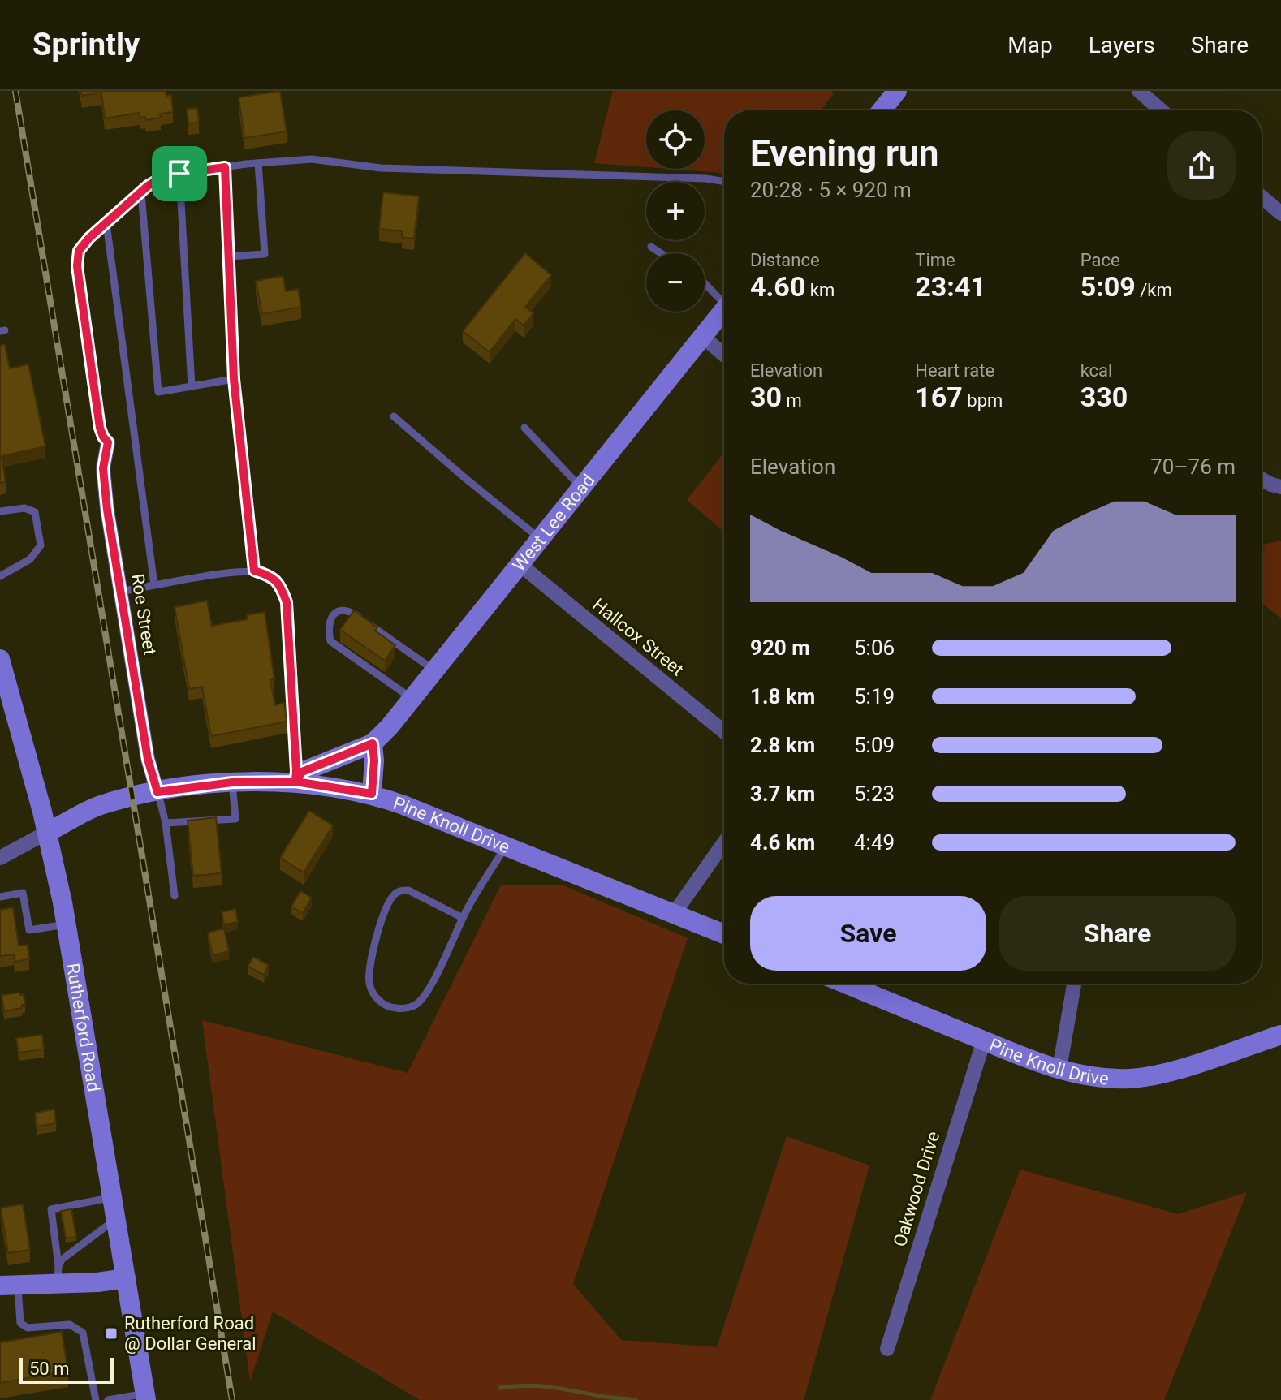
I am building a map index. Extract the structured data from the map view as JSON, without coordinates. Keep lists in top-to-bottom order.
{
  "streets": {
    "street": [
      "West Lee Road",
      "Roe Street",
      "Hallcox Street",
      "Pine Knoll Drive",
      "Rutherford Road",
      "Oakwood Drive"
    ]
  },
  "crossings": [
    ["West Lee Road", "Hallcox Street"],
    ["West Lee Road", "Pine Knoll Drive"],
    ["Roe Street", "Pine Knoll Drive"],
    ["Pine Knoll Drive", "Rutherford Road"],
    ["Pine Knoll Drive", "Oakwood Drive"]
  ],
  "places": {
    "transit": ["Rutherford Road @ Dollar General"]
  },
  "scale_bar": "50 m",
  "page": {
    "header": "Sprintly",
    "nav": ["Map", "Layers", "Share"],
    "map_buttons": ["+", "−"],
    "heading": ["Evening run", "20:28 · 5 × 920 m"],
    "stats": [
      ["Distance", "4.60 km"],
      ["Time", "23:41"],
      ["Pace", "5:09 /km"],
      ["Elevation", "30 m"],
      ["Heart rate", "167 bpm"],
      ["kcal", "330"]
    ],
    "chart": ["Elevation", "70–76 m"],
    "list": [
      {
        "name": "920 m",
        "note": "5:06"
      },
      {
        "name": "1.8 km",
        "note": "5:19"
      },
      {
        "name": "2.8 km",
        "note": "5:09"
      },
      {
        "name": "3.7 km",
        "note": "5:23"
      },
      {
        "name": "4.6 km",
        "note": "4:49"
      }
    ],
    "buttons": ["Save", "Share"],
    "scale": "50 m"
  }
}
